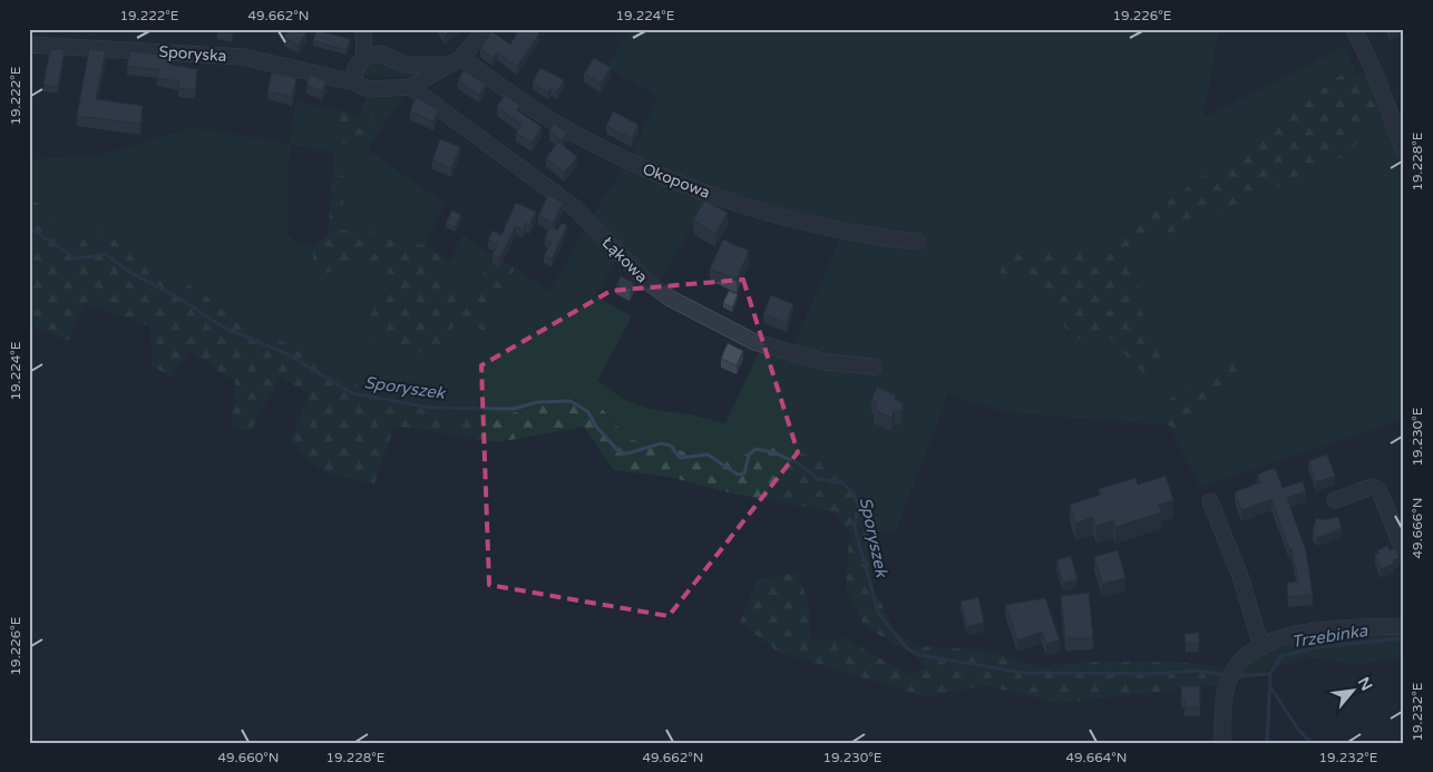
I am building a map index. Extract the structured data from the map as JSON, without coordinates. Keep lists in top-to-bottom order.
{
  "streets": {
    "street": ["Sporyska", "Okopowa", "Łąkowa"]
  },
  "crossings": [
    ["Sporyska", "Okopowa"],
    ["Sporyska", "Łąkowa"]
  ],
  "water": ["Sporyszek", "Trzebinka"],
  "north": "top right",
  "coordinates": [
    "19.222°E",
    "49.662°N",
    "19.224°E",
    "19.226°E",
    "19.228°E",
    "19.230°E",
    "49.666°N",
    "19.232°E",
    "49.660°N",
    "49.664°N"
  ]
}
